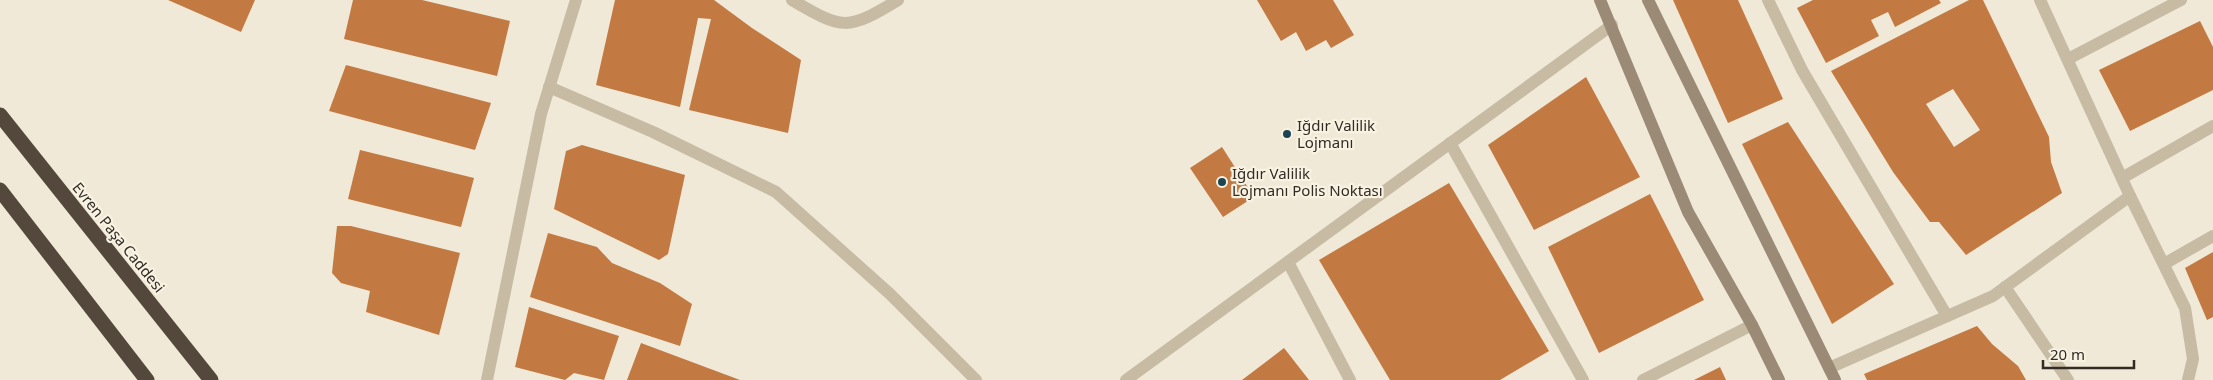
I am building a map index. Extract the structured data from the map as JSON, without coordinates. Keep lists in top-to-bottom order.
{
  "streets": {
    "highway": ["Evren Paşa Caddesi"]
  },
  "places": ["Iğdır Valilik Lojmanı", "Iğdır Valilik Lojmanı Polis Noktası"],
  "scale_bar": "20 m"
}
